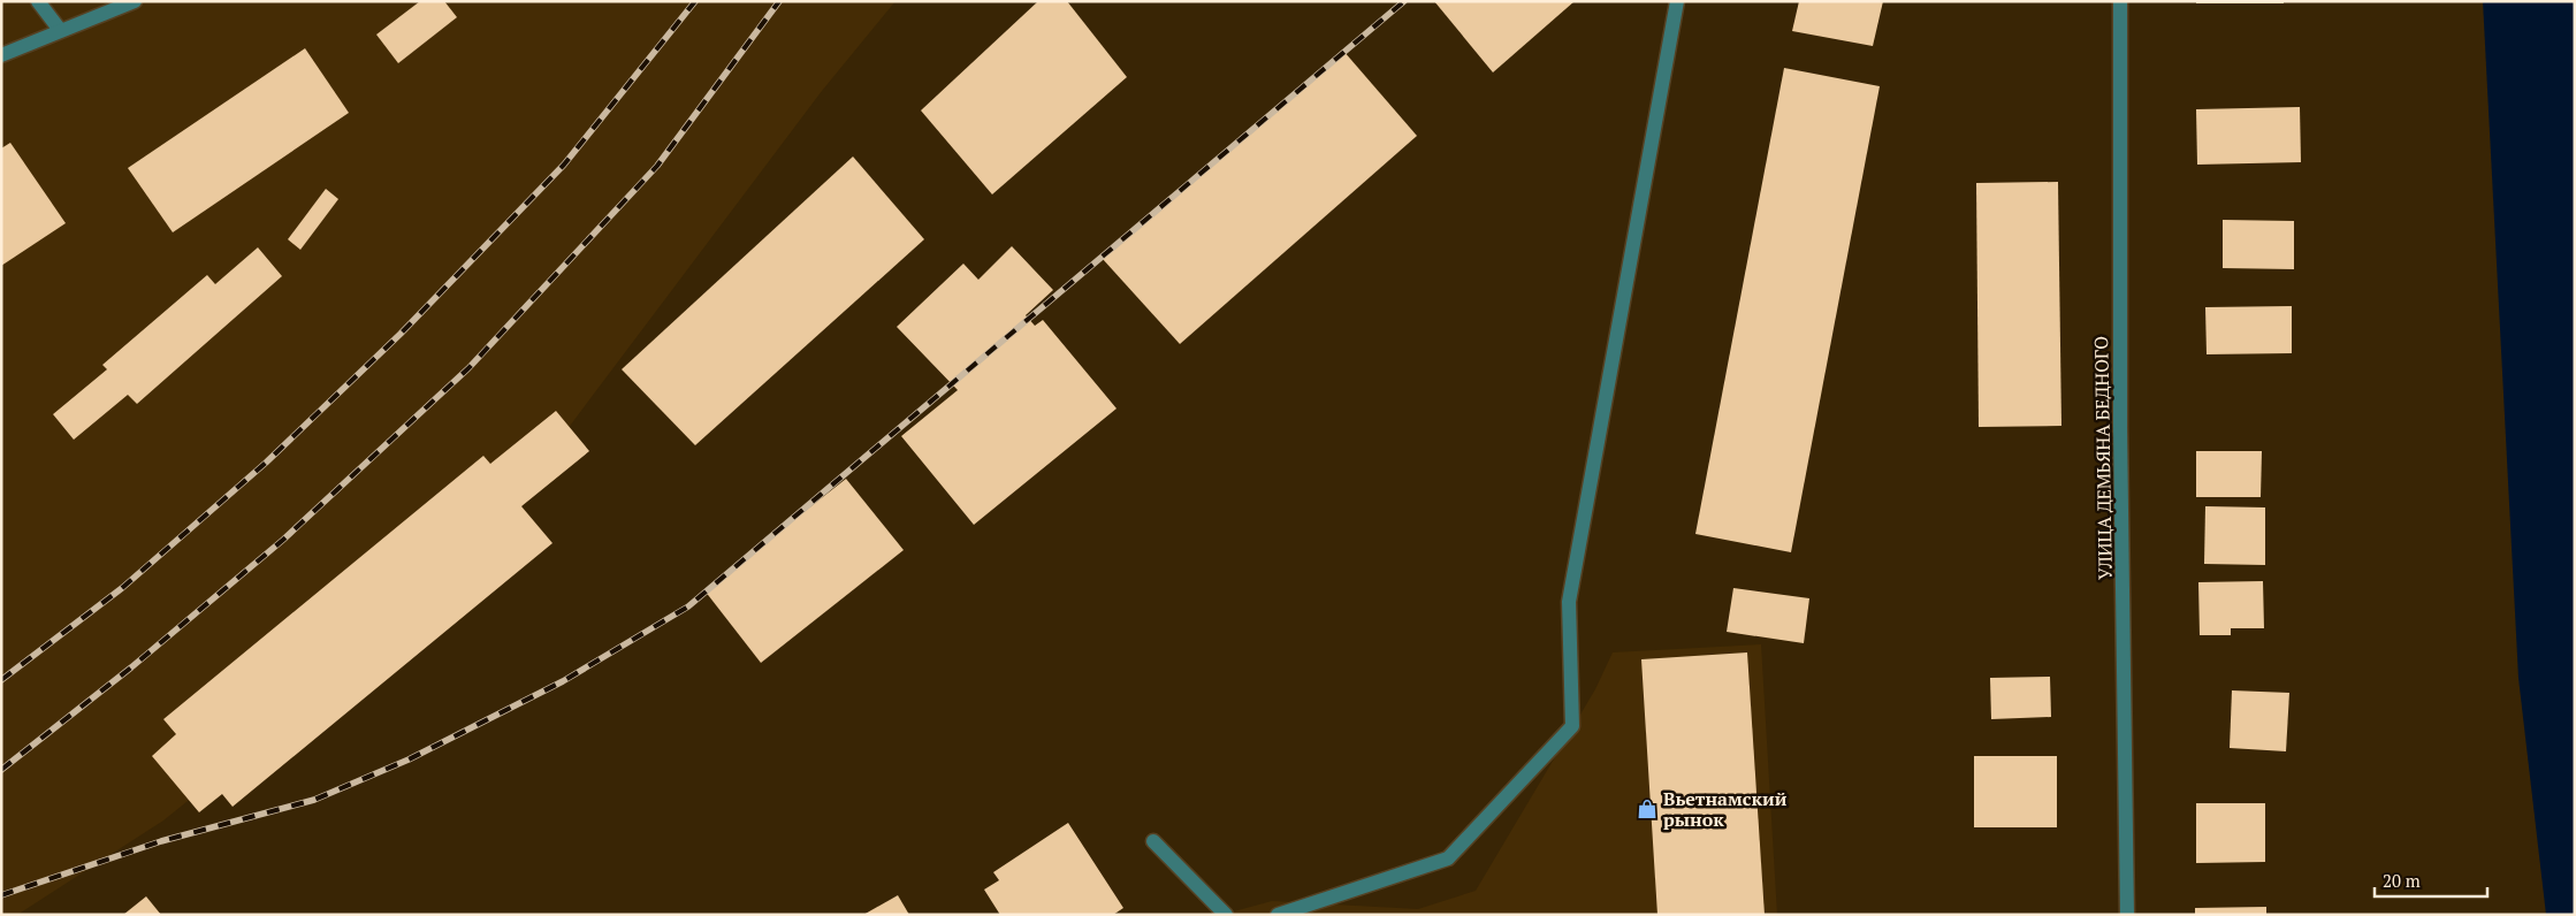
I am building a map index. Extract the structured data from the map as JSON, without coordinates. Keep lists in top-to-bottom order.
{
  "streets": {
    "street": ["УЛИЦА ДЕМЬЯНА БЕДНОГО"]
  },
  "places": {
    "shop": ["Вьетнамский рынок"]
  },
  "scale_bar": "20 m"
}
